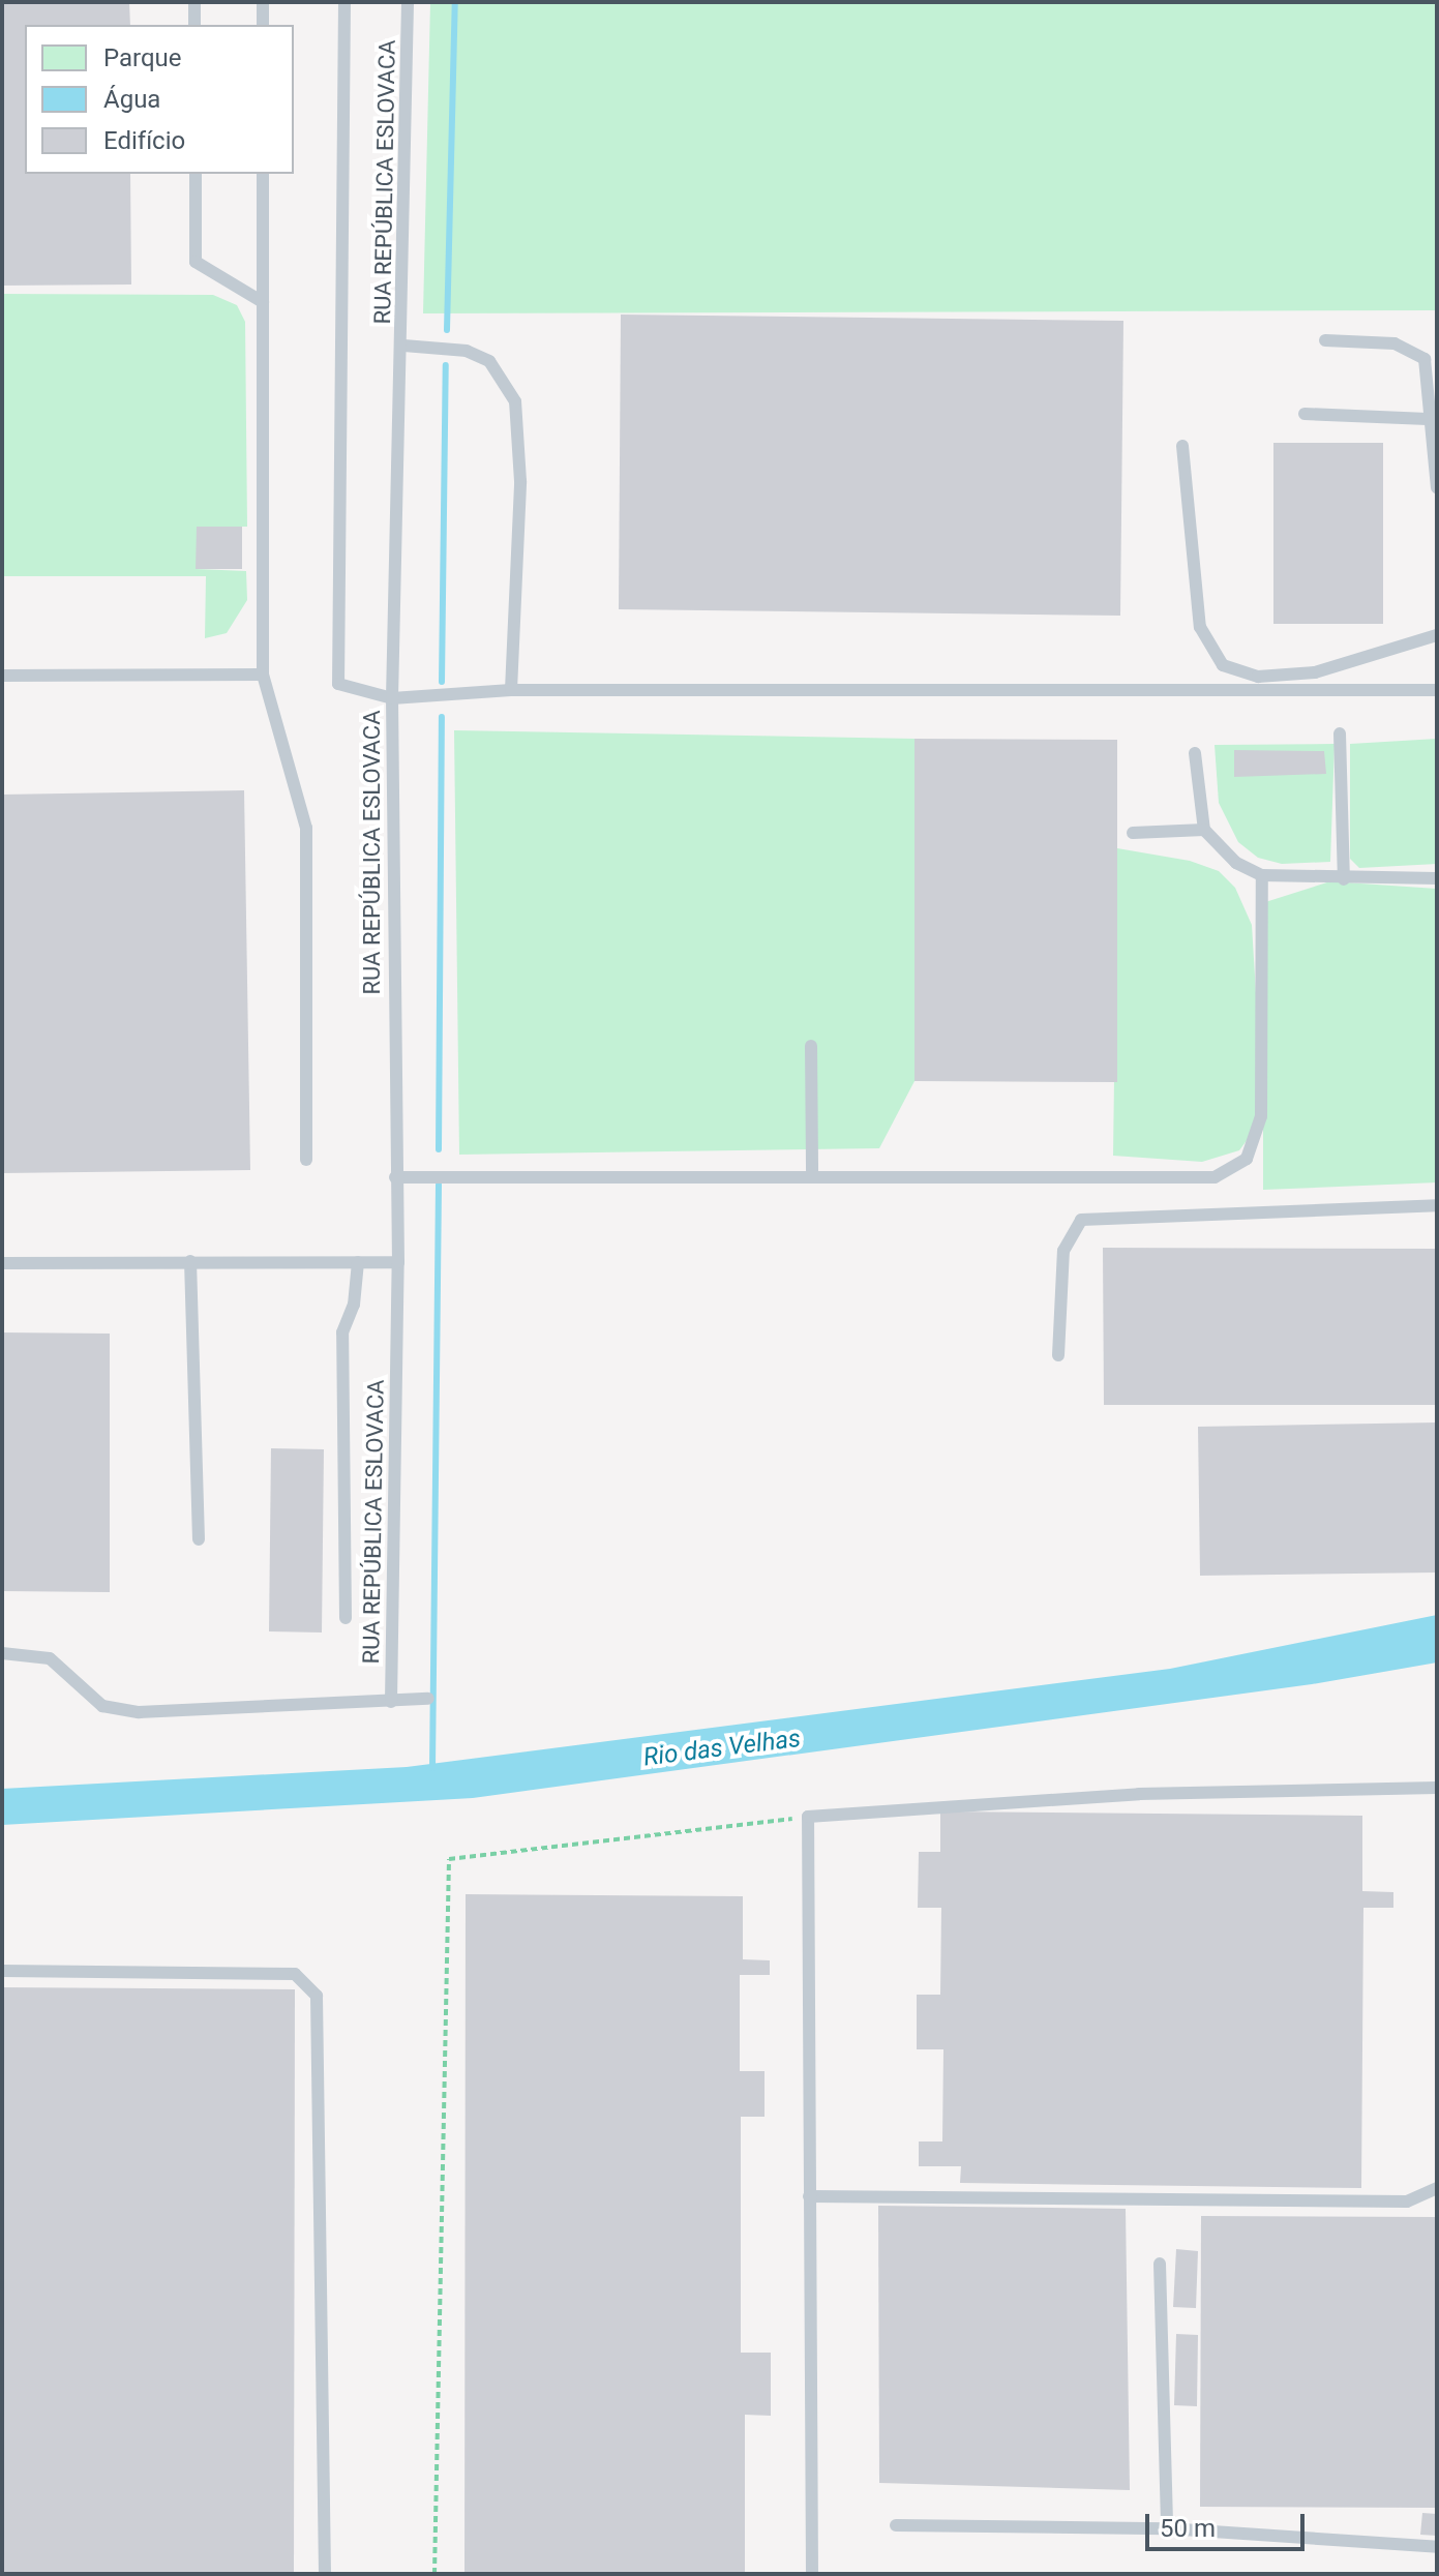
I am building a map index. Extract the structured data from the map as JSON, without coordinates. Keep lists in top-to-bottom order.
{
  "streets": {
    "lane": ["RUA REPÚBLICA ESLOVACA"]
  },
  "water": ["Rio das Velhas"],
  "legend": ["Parque", "Água", "Edifício"],
  "scale_bar": "50 m"
}
